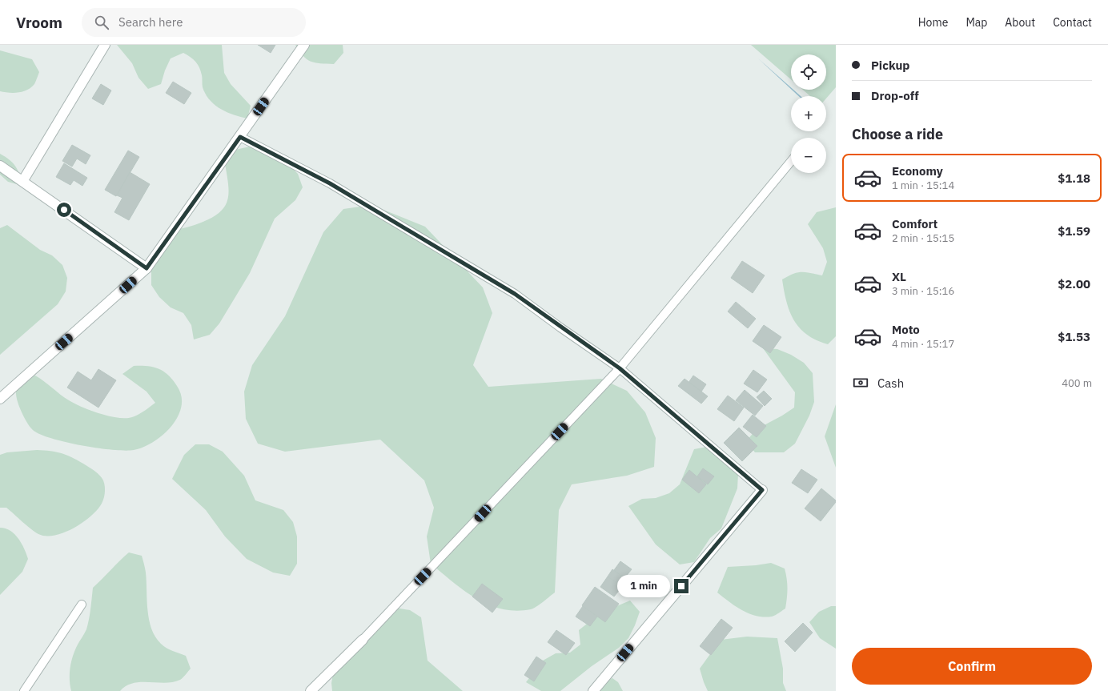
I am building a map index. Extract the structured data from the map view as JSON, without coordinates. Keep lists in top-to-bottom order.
{
  "page": {
    "header": "Vroom",
    "search": "Search here",
    "nav": [
      "Home",
      "Map",
      "About",
      "Contact"
    ],
    "banner": ["Pickup", "Drop-off"],
    "map_buttons": ["+", "−"],
    "heading": "Choose a ride",
    "list": [
      {
        "name": "Economy",
        "note": "1 min · 15:14",
        "value": "$1.18"
      },
      {
        "name": "Comfort",
        "note": "2 min · 15:15",
        "value": "$1.59"
      },
      {
        "name": "XL",
        "note": "3 min · 15:16",
        "value": "$2.00"
      },
      {
        "name": "Moto",
        "note": "4 min · 15:17",
        "value": "$1.53"
      }
    ],
    "pay": ["Cash", "400 m"],
    "bubble": "1 min",
    "buttons": "Confirm"
  }
}
